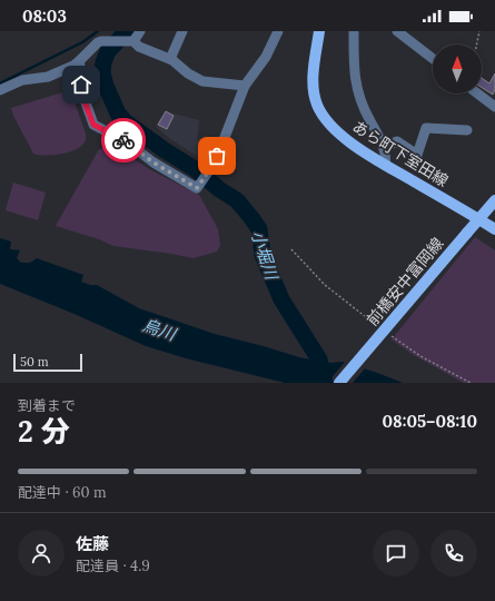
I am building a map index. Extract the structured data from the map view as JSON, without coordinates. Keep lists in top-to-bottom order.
{
  "streets": {
    "main road": ["あら町下室田線", "前橋安中富岡線"]
  },
  "crossings": [
    ["あら町下室田線", "前橋安中富岡線"]
  ],
  "water": ["小堀川", "烏川"],
  "scale_bar": "50 m",
  "north": "top",
  "page": {
    "status": "08:03",
    "scale": "50 m",
    "heading": ["2 分", "到着まで", "08:05–08:10"],
    "panel": ["佐藤", "配達員 · 4.9"],
    "bar": "配達中 · 60 m"
  }
}
